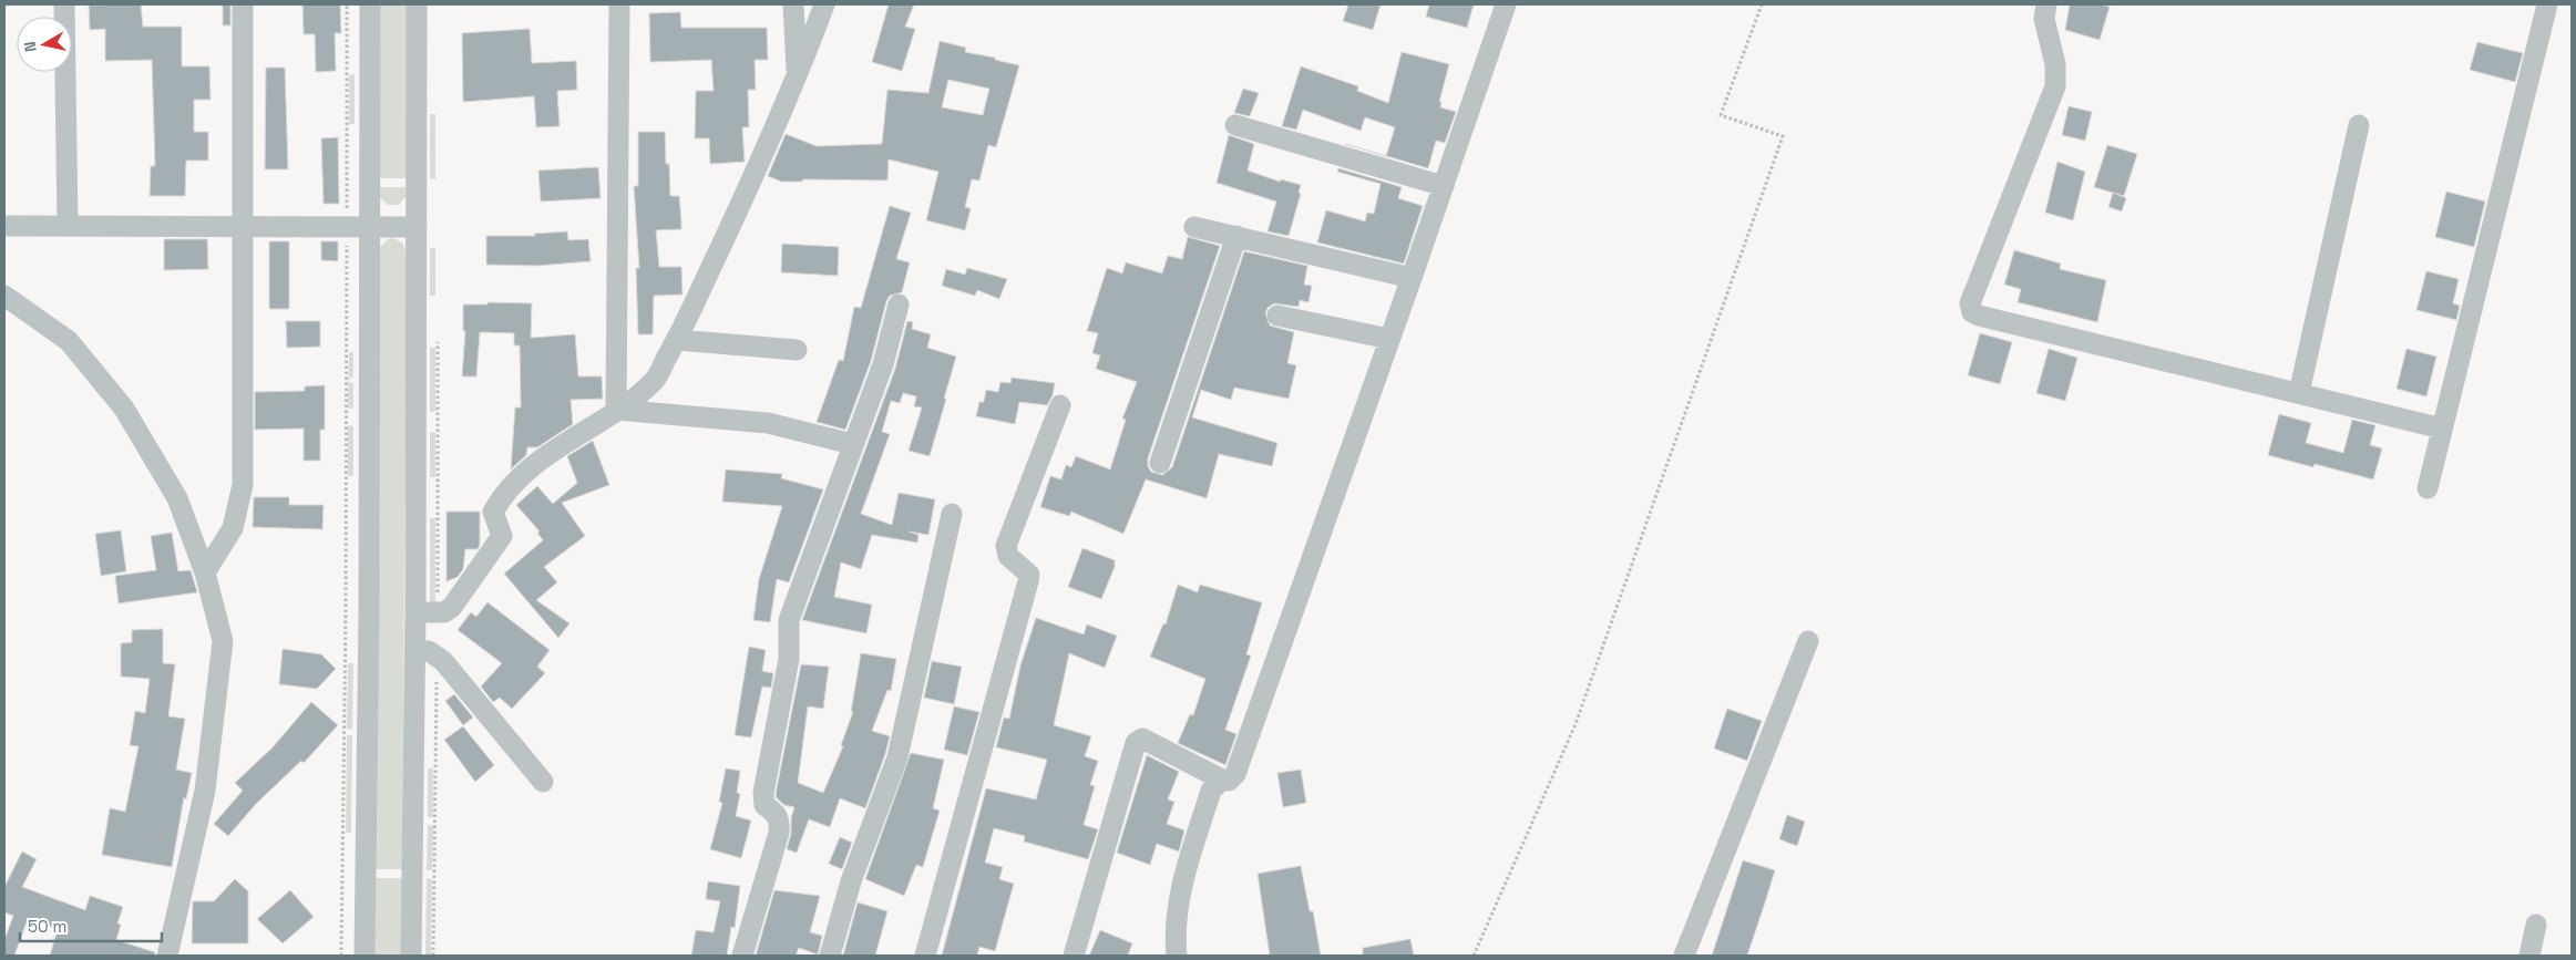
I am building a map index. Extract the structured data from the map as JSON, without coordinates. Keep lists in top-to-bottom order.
{
  "scale_bar": "50 m",
  "north": "left"
}
